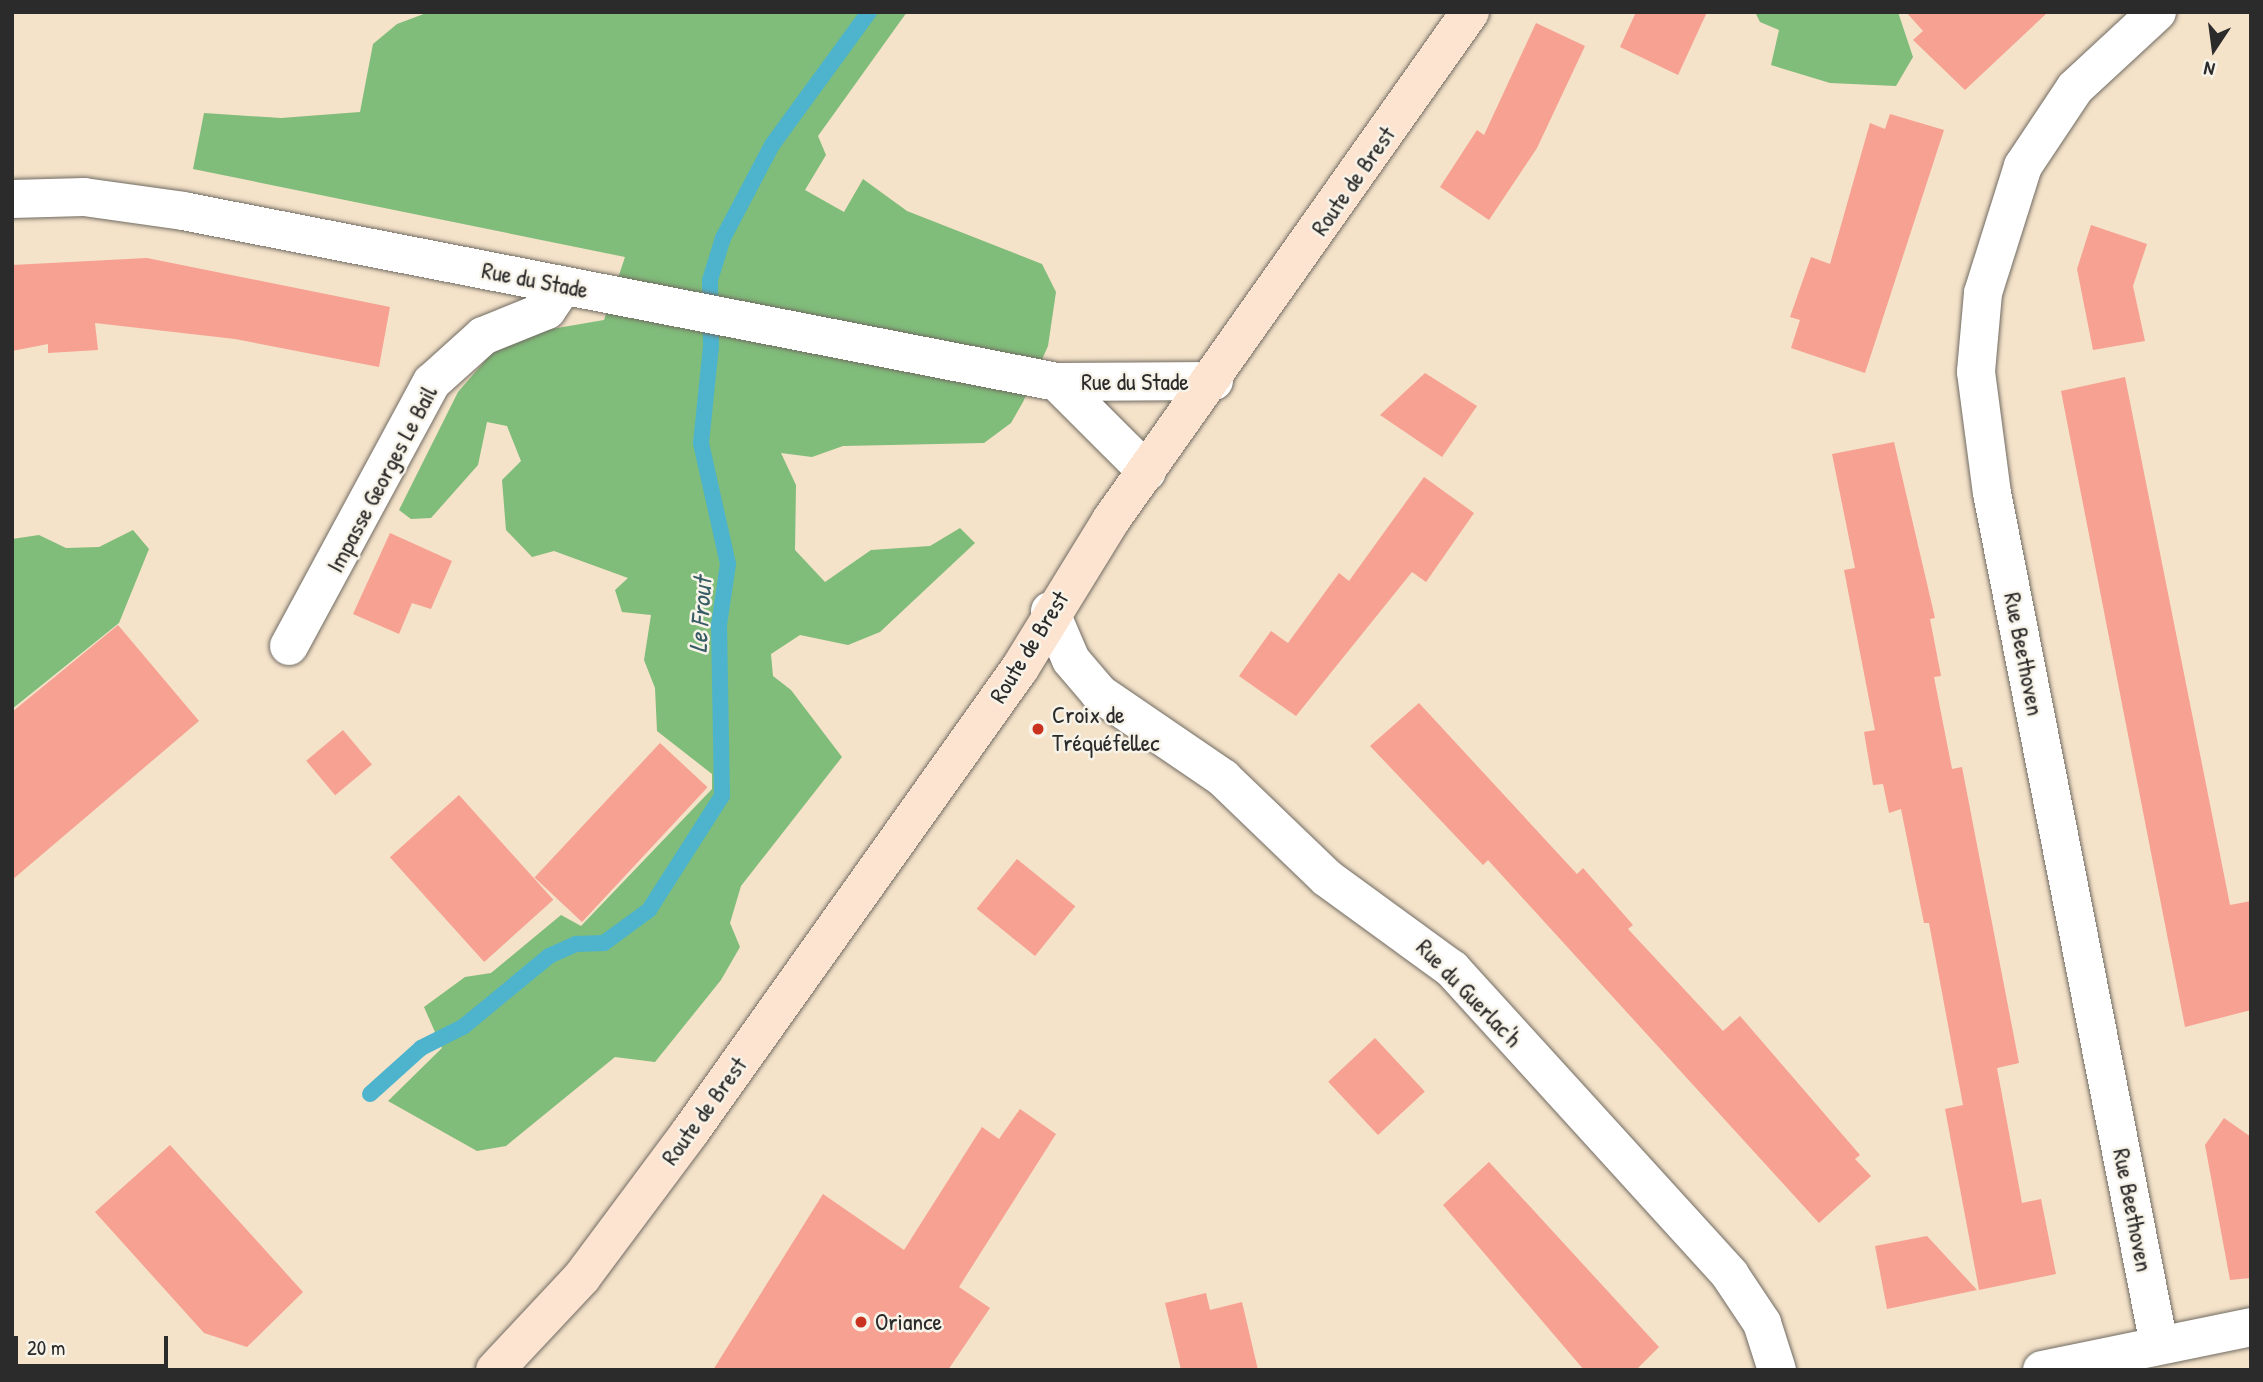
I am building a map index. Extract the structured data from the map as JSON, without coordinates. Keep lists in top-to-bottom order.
{
  "streets": {
    "main road": ["Route de Brest"],
    "street": [
      "Rue du Stade",
      "Impasse Georges Le Bail",
      "Rue Beethoven",
      "Rue du Guerlac'h"
    ]
  },
  "crossings": [
    ["Route de Brest", "Rue du Stade"],
    ["Route de Brest", "Rue du Guerlac'h"],
    ["Rue du Stade", "Impasse Georges Le Bail"]
  ],
  "water": ["Le Frout"],
  "places": ["Croix de Tréquéfellec", "Oriance"],
  "scale_bar": "20 m",
  "north": "bottom"
}
